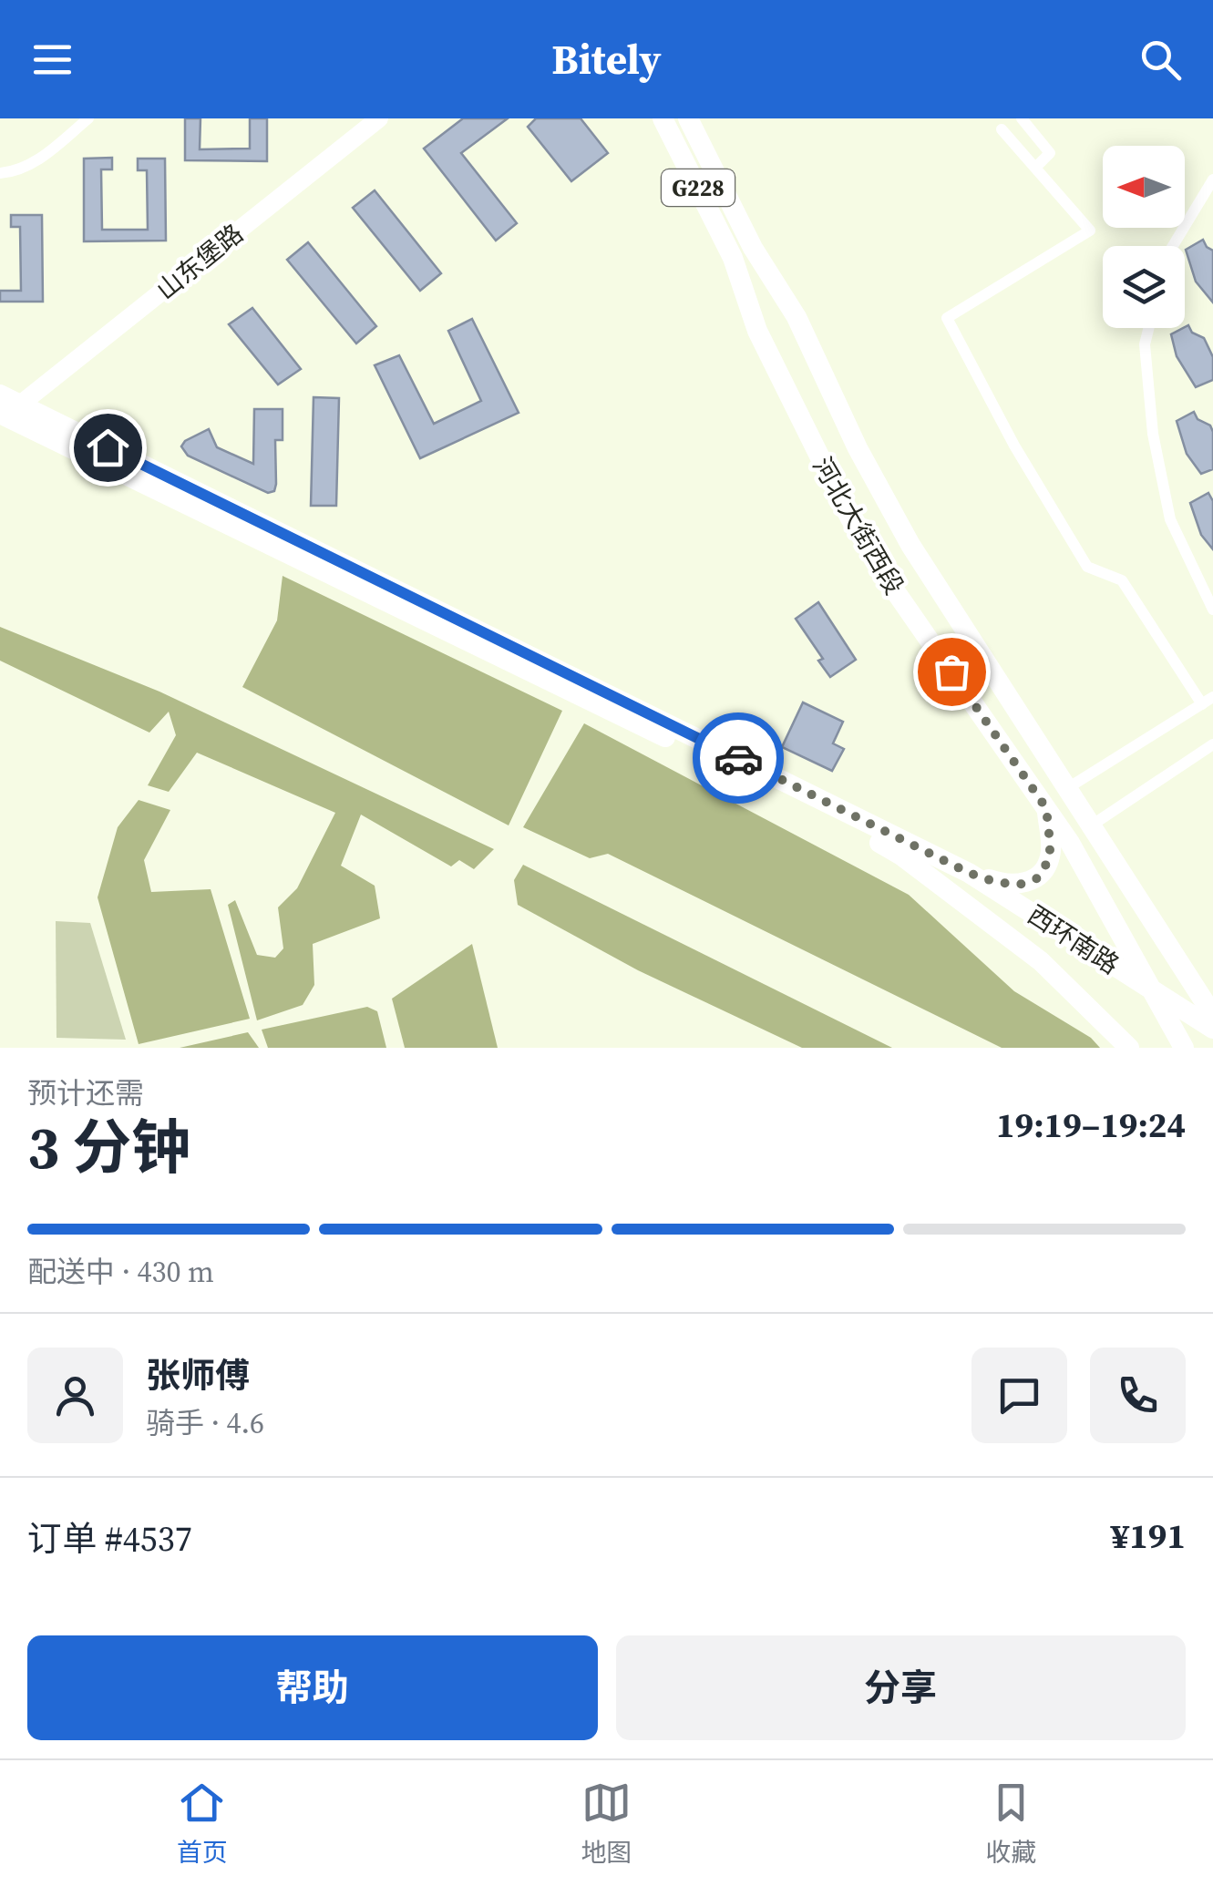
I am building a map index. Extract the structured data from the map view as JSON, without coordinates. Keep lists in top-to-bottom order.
{
  "streets": {
    "highway": ["G228", "河北大街西段", "西环南路"],
    "main road": ["山东堡路"]
  },
  "crossings": [
    ["山东堡路", "西环南路"],
    ["河北大街西段", "西环南路"]
  ],
  "north": "left",
  "page": {
    "header": "Bitely",
    "heading": ["3 分钟", "预计还需", "19:19–19:24"],
    "panel": [
      "张师傅",
      "骑手 · 4.6",
      "订单 #4537",
      "¥191"
    ],
    "bar": "配送中 · 430 m",
    "buttons": ["帮助", "分享"],
    "tabs": ["首页", "地图", "收藏"]
  }
}
